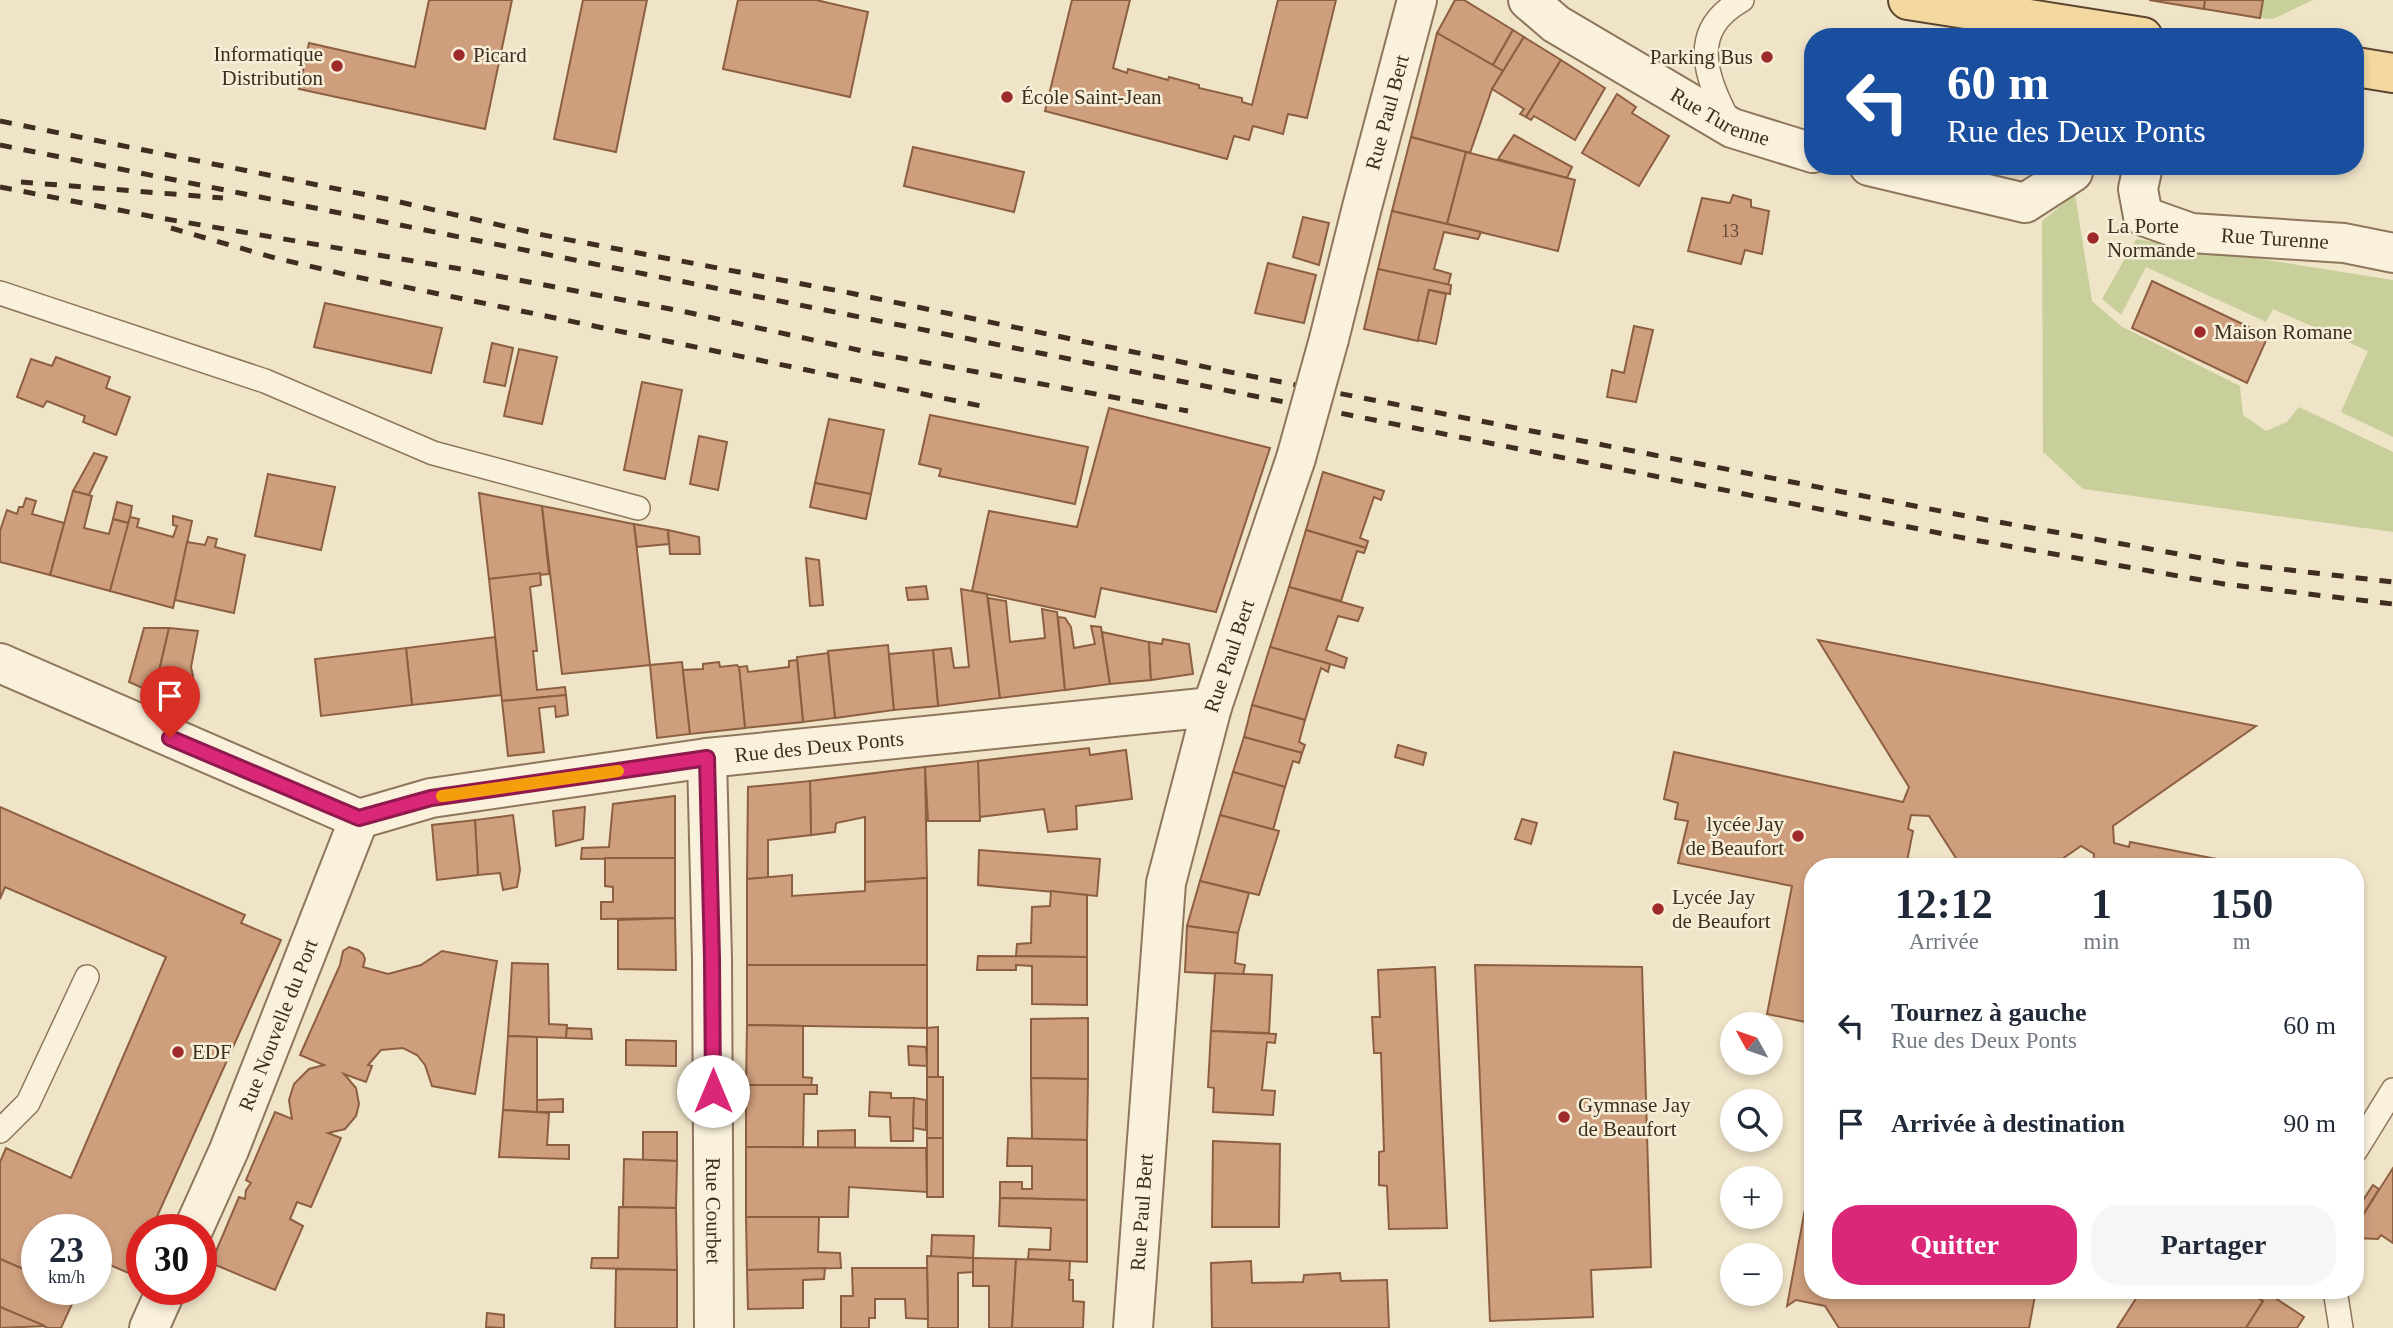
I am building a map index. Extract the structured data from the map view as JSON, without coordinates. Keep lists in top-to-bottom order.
{
  "streets": {
    "street": [
      "Rue Paul Bert",
      "Rue Turenne",
      "Rue des Deux Ponts",
      "Rue Nouvelle du Port",
      "Rue Courbet"
    ]
  },
  "crossings": [
    ["Rue Paul Bert", "Rue des Deux Ponts"],
    ["Rue des Deux Ponts", "Rue Nouvelle du Port"],
    ["Rue des Deux Ponts", "Rue Courbet"]
  ],
  "places": [
    "Picard",
    "Parking Bus",
    "Informatique Distribution",
    "École Saint-Jean",
    "La Porte Normande",
    "Maison Romane",
    "lycée Jay de Beaufort",
    "Lycée Jay de Beaufort",
    "EDF",
    "Gymnase Jay de Beaufort"
  ],
  "house_numbers": ["13"],
  "north": "top left",
  "page": {
    "turn": ["60 m", "Rue des Deux Ponts"],
    "eta": [
      "12:12",
      "Arrivée",
      "1",
      "min",
      "150",
      "m"
    ],
    "list": [
      {
        "name": "Tournez à gauche",
        "note": "Rue des Deux Ponts",
        "value": "60 m"
      },
      {
        "name": "Arrivée à destination",
        "value": "90 m"
      }
    ],
    "map_buttons": ["+", "−"],
    "buttons": ["Quitter", "Partager"],
    "speed": "23 km/h",
    "limit": "30"
  }
}
